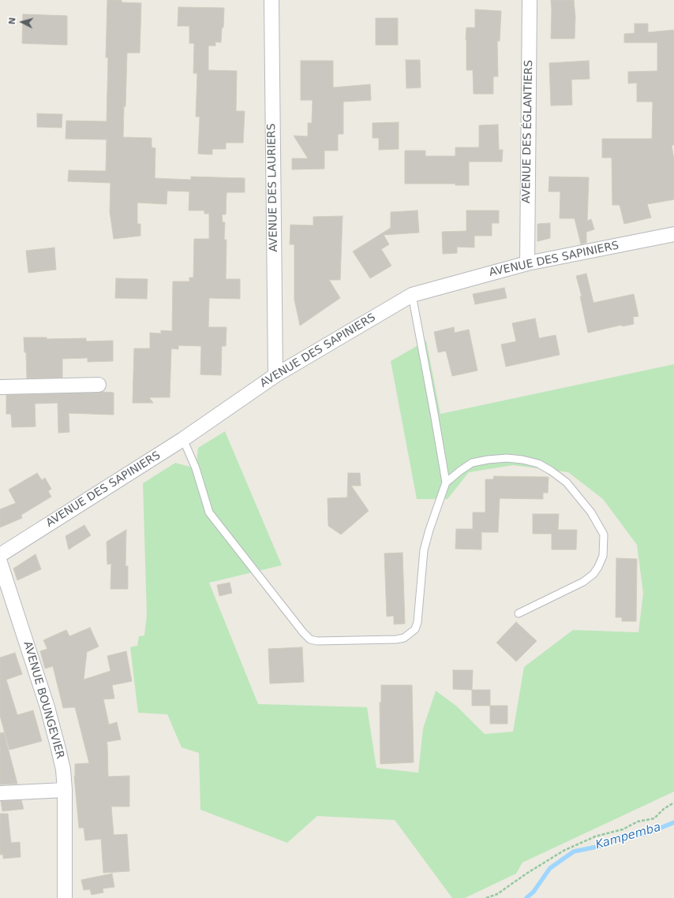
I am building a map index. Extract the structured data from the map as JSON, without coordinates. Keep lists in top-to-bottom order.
{
  "streets": {
    "street": [
      "AVENUE DES ÉGLANTIERS",
      "AVENUE DES LAURIERS",
      "AVENUE DES SAPINIERS",
      "AVENUE BOUNGEVIER"
    ]
  },
  "crossings": [
    ["AVENUE DES ÉGLANTIERS", "AVENUE DES SAPINIERS"],
    ["AVENUE DES LAURIERS", "AVENUE DES SAPINIERS"]
  ],
  "water": ["Kampemba"],
  "north": "left"
}
